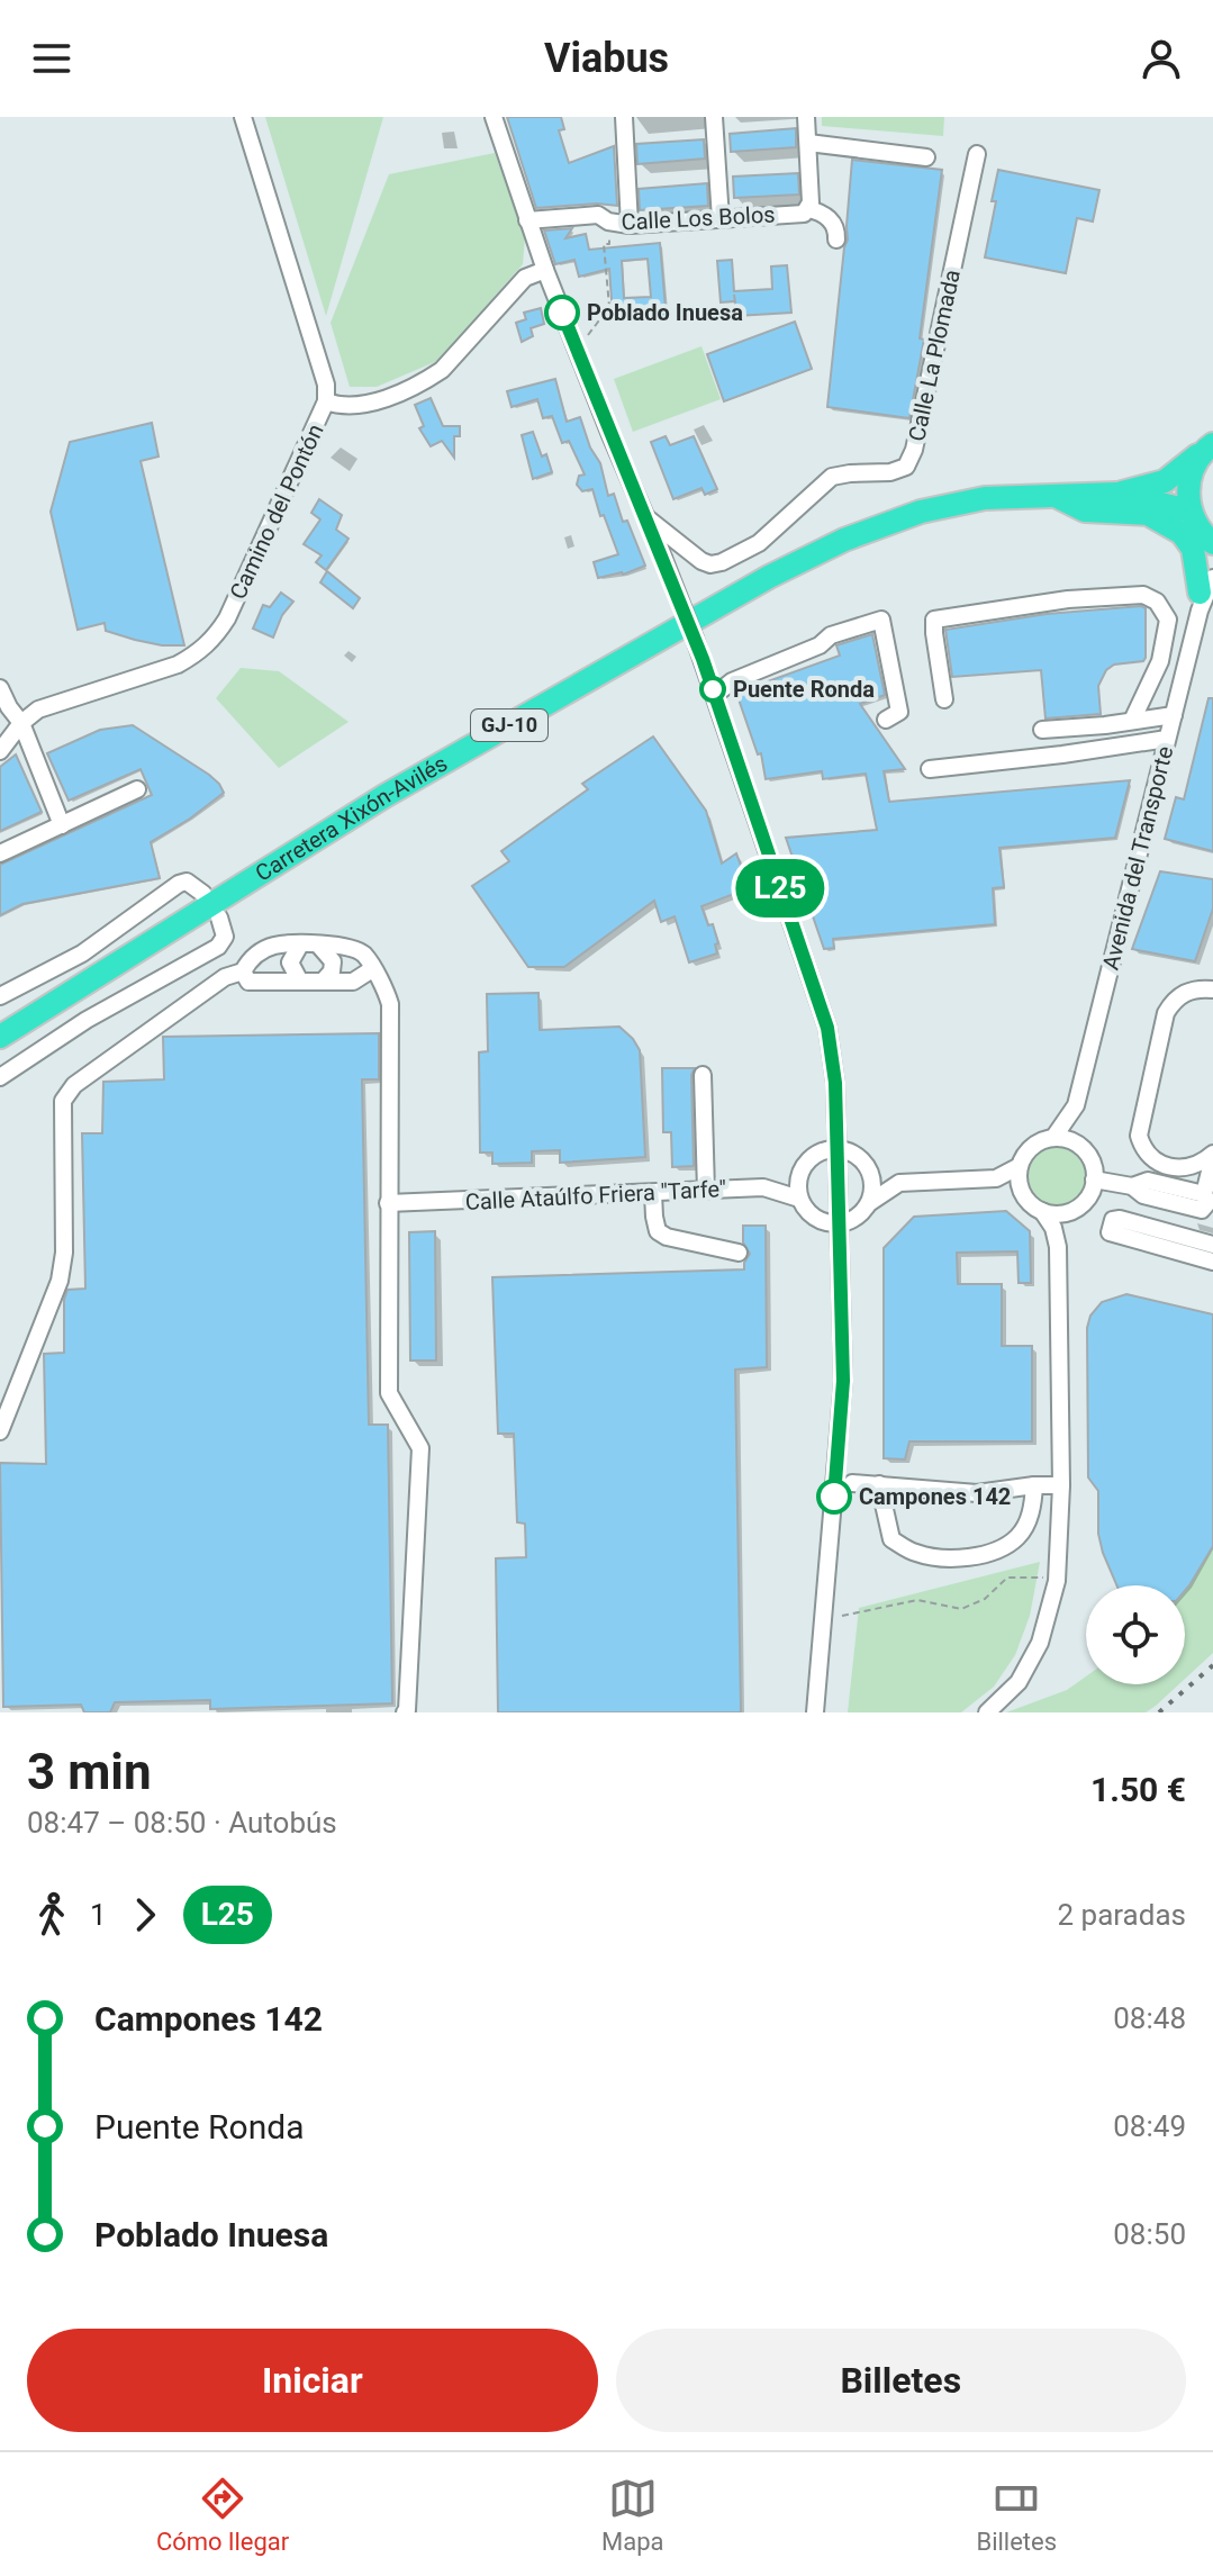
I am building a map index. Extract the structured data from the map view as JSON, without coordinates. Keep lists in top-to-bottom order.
{
  "streets": {
    "highway": ["GJ-10", "Carretera Xixón-Avilés"],
    "street": [
      "Calle Los Bolos",
      "Calle La Plomada",
      "Camino del Pontón",
      "Avenida del Transporte",
      "Calle Ataúlfo Friera \"Tarfe\""
    ]
  },
  "crossings": [
    ["GJ-10", "Carretera Xixón-Avilés"]
  ],
  "places": ["Poblado Inuesa", "Puente Ronda", "Campones 142"],
  "lines": ["bus line L25"],
  "page": {
    "header": "Viabus",
    "on_map": "L25",
    "heading": ["3 min", "08:47 – 08:50 · Autobús", "1.50 €"],
    "legs": ["1", "L25", "2 paradas"],
    "list": [
      {
        "name": "Campones 142",
        "value": "08:48"
      },
      {
        "name": "Puente Ronda",
        "value": "08:49"
      },
      {
        "name": "Poblado Inuesa",
        "value": "08:50"
      }
    ],
    "buttons": ["Iniciar", "Billetes"],
    "tabs": ["Cómo llegar", "Mapa", "Billetes"]
  }
}
